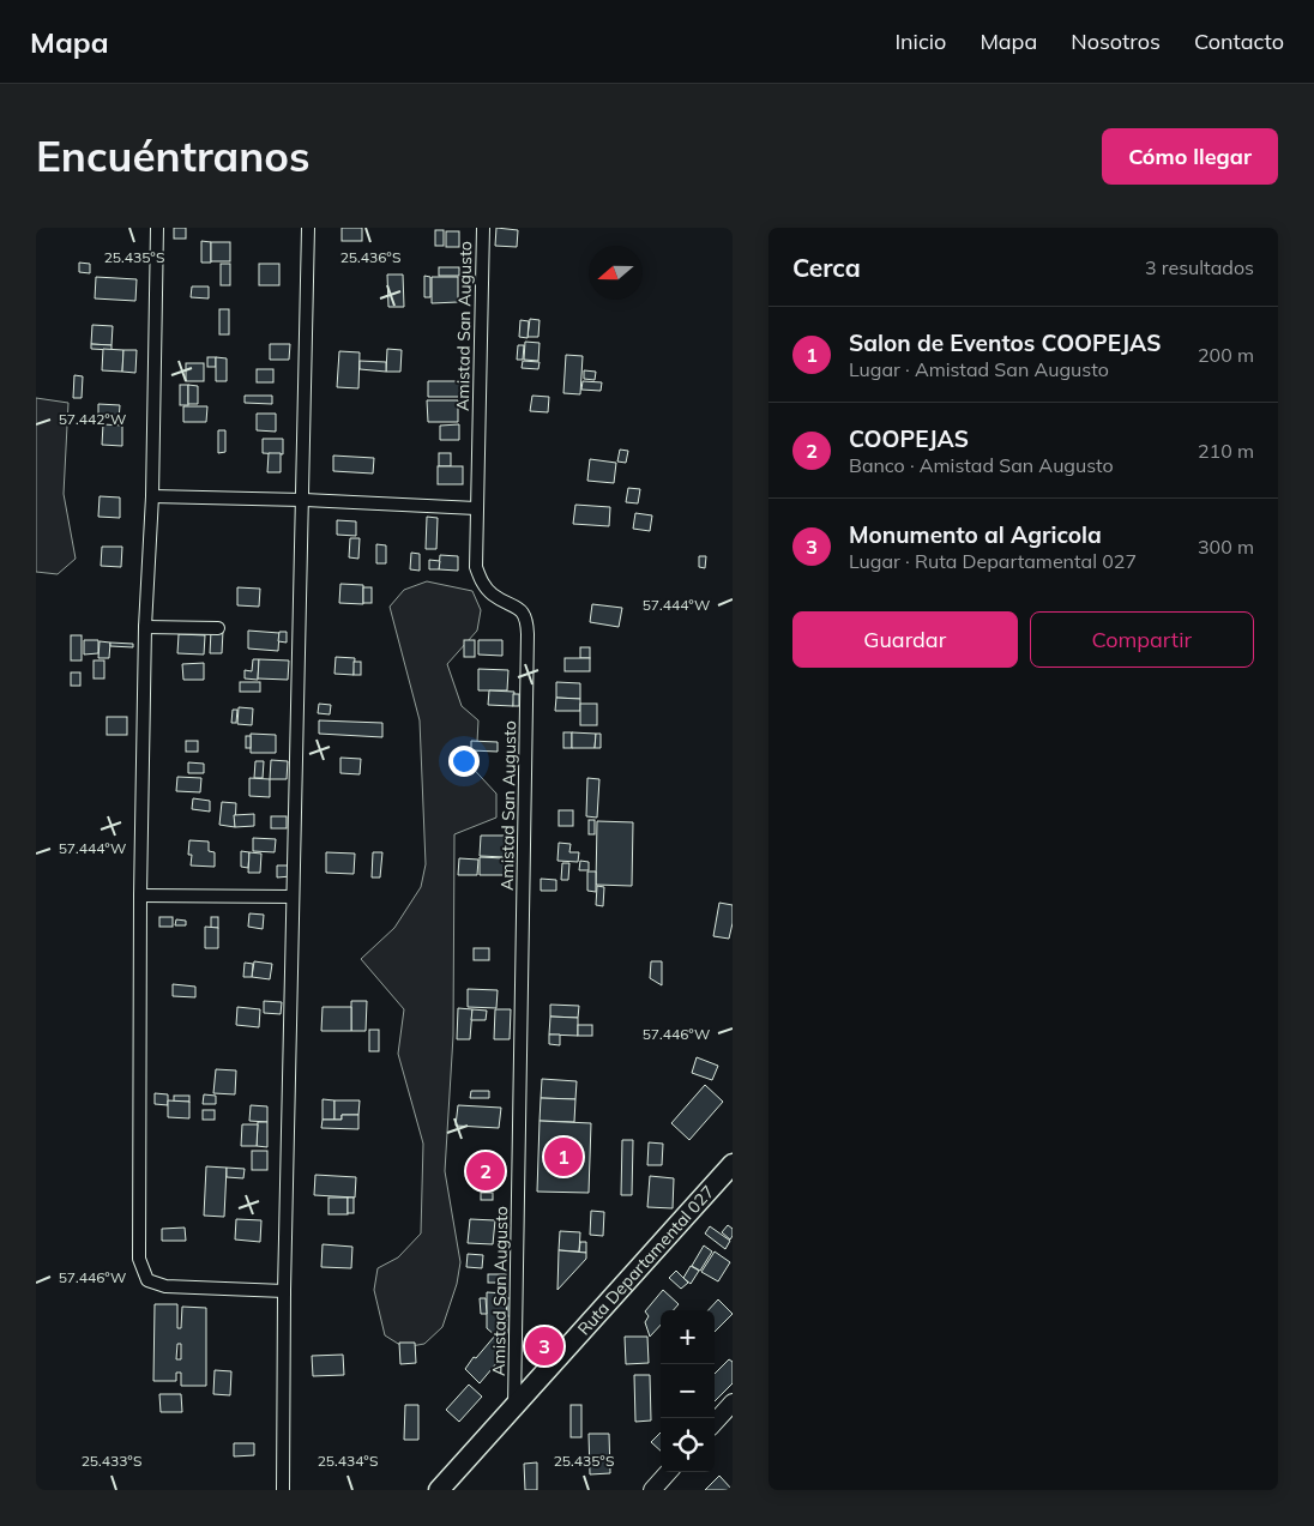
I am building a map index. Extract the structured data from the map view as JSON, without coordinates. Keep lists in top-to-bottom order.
{
  "streets": {
    "main road": ["Ruta Departamental 027"],
    "street": ["Amistad San Augusto"]
  },
  "crossings": [
    ["Amistad San Augusto", "Ruta Departamental 027"]
  ],
  "north": "left",
  "page": {
    "header": "Mapa",
    "nav": [
      "Inicio",
      "Mapa",
      "Nosotros",
      "Contacto"
    ],
    "buttons": [
      "Cómo llegar",
      ["Guardar", "Compartir"]
    ],
    "title": "Encuéntranos",
    "heading": ["Cerca", "3 resultados"],
    "list": [
      {
        "mark": "1",
        "name": "Salon de Eventos COOPEJAS",
        "note": "Lugar · Amistad San Augusto",
        "value": "200 m"
      },
      {
        "mark": "2",
        "name": "COOPEJAS",
        "note": "Banco · Amistad San Augusto",
        "value": "210 m"
      },
      {
        "mark": "3",
        "name": "Monumento al Agricola",
        "note": "Lugar · Ruta Departamental 027",
        "value": "300 m"
      }
    ],
    "pins": ["1", "2", "3"],
    "map_buttons": ["+", "−"]
  },
  "coordinates": [
    "25.435°S",
    "25.436°S",
    "57.442°W",
    "57.444°W",
    "57.446°W",
    "25.433°S",
    "25.434°S"
  ]
}
